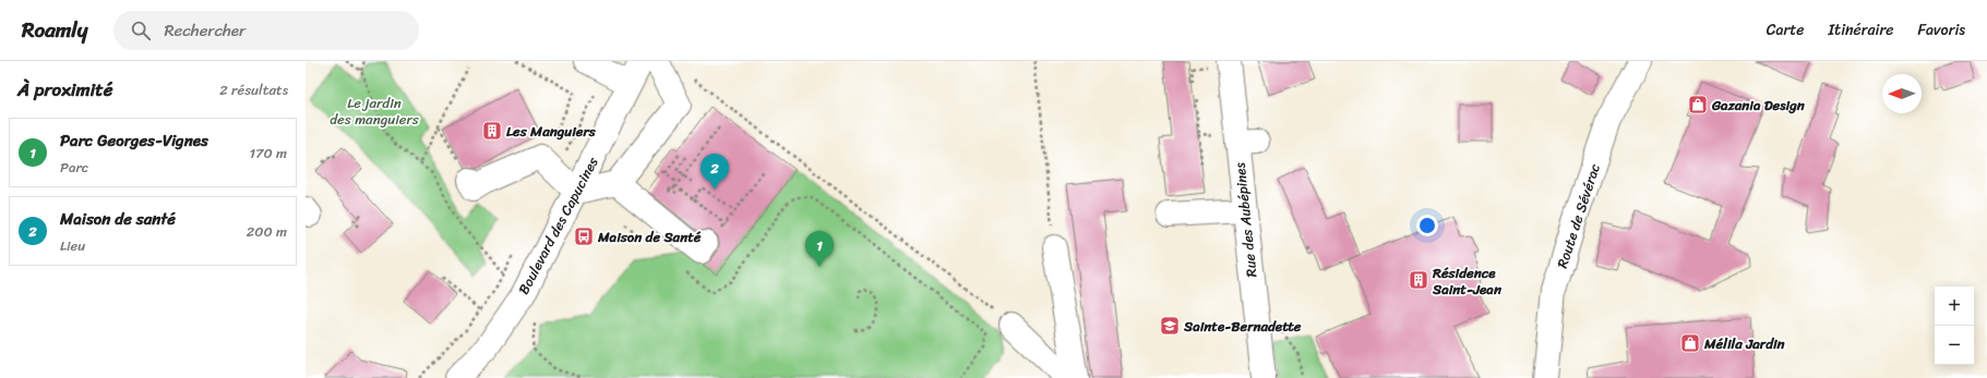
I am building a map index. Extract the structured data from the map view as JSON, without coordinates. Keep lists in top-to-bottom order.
{
  "streets": {
    "street": ["Route de Sévérac", "Rue des Aubépines", "Boulevard des Capucines"]
  },
  "parks": ["Le jardin des manguiers"],
  "places": {
    "shop": ["Gazania Design", "Mélila Jardin"],
    "building": ["Les Manguiers", "Résidence Saint-Jean"],
    "bus stop": ["Maison de Santé"],
    "school or university": ["Sainte-Bernadette"]
  },
  "north": "left",
  "page": {
    "header": "Roamly",
    "search": "Rechercher",
    "nav": ["Carte", "Itinéraire", "Favoris"],
    "heading": ["À proximité", "2 résultats"],
    "list": [
      {
        "mark": "1",
        "name": "Parc Georges-Vignes",
        "note": "Parc",
        "value": "170 m"
      },
      {
        "mark": "2",
        "name": "Maison de santé",
        "note": "Lieu",
        "value": "200 m"
      }
    ],
    "pins": ["2", "1"],
    "map_buttons": ["+", "−"]
  }
}
